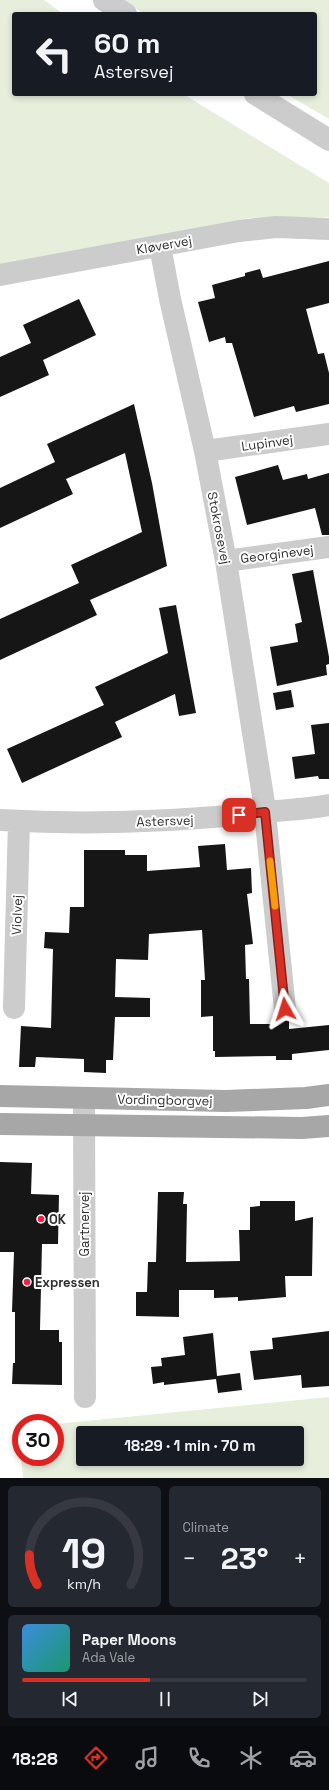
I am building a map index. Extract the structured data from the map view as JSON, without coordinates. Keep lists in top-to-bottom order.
{
  "streets": {
    "main road": ["Vordingborgvej"],
    "street": [
      "Kløvervej",
      "Lupinvej",
      "Stokrosevej",
      "Georginevej",
      "Astersvej",
      "Violvej",
      "Gartnervej"
    ]
  },
  "crossings": [
    ["Kløvervej", "Stokrosevej"],
    ["Lupinvej", "Stokrosevej"],
    ["Stokrosevej", "Georginevej"],
    ["Stokrosevej", "Astersvej"],
    ["Astersvej", "Violvej"],
    ["Vordingborgvej", "Gartnervej"]
  ],
  "places": ["OK", "Expressen"],
  "page": {
    "turn": ["60 m", "Astersvej"],
    "limit": "30",
    "trip": "18:29 · 1 min · 70 m",
    "tile": "Climate",
    "heat": ["−", "23°", "+"],
    "song": ["Paper Moons", "Ada Vale"],
    "tabs": "18:28",
    "gauge": ["19", "km/h"]
  }
}
